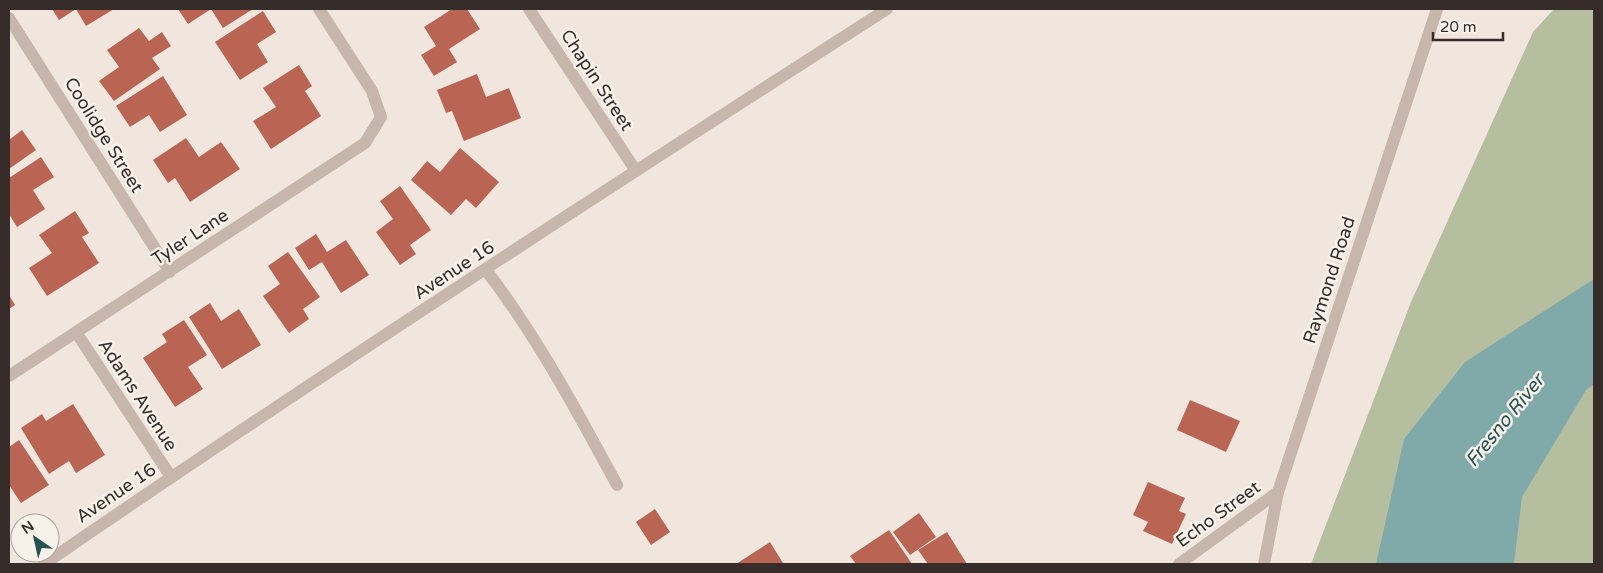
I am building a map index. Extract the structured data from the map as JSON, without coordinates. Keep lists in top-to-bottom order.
{
  "streets": {
    "street": [
      "Chapin Street",
      "Coolidge Street",
      "Tyler Lane",
      "Avenue 16",
      "Raymond Road",
      "Adams Avenue",
      "Echo Street"
    ]
  },
  "crossings": [
    ["Chapin Street", "Avenue 16"],
    ["Coolidge Street", "Tyler Lane"],
    ["Tyler Lane", "Adams Avenue"],
    ["Avenue 16", "Adams Avenue"],
    ["Raymond Road", "Echo Street"]
  ],
  "water": ["Fresno River"],
  "scale_bar": "20 m",
  "north": "top left"
}
